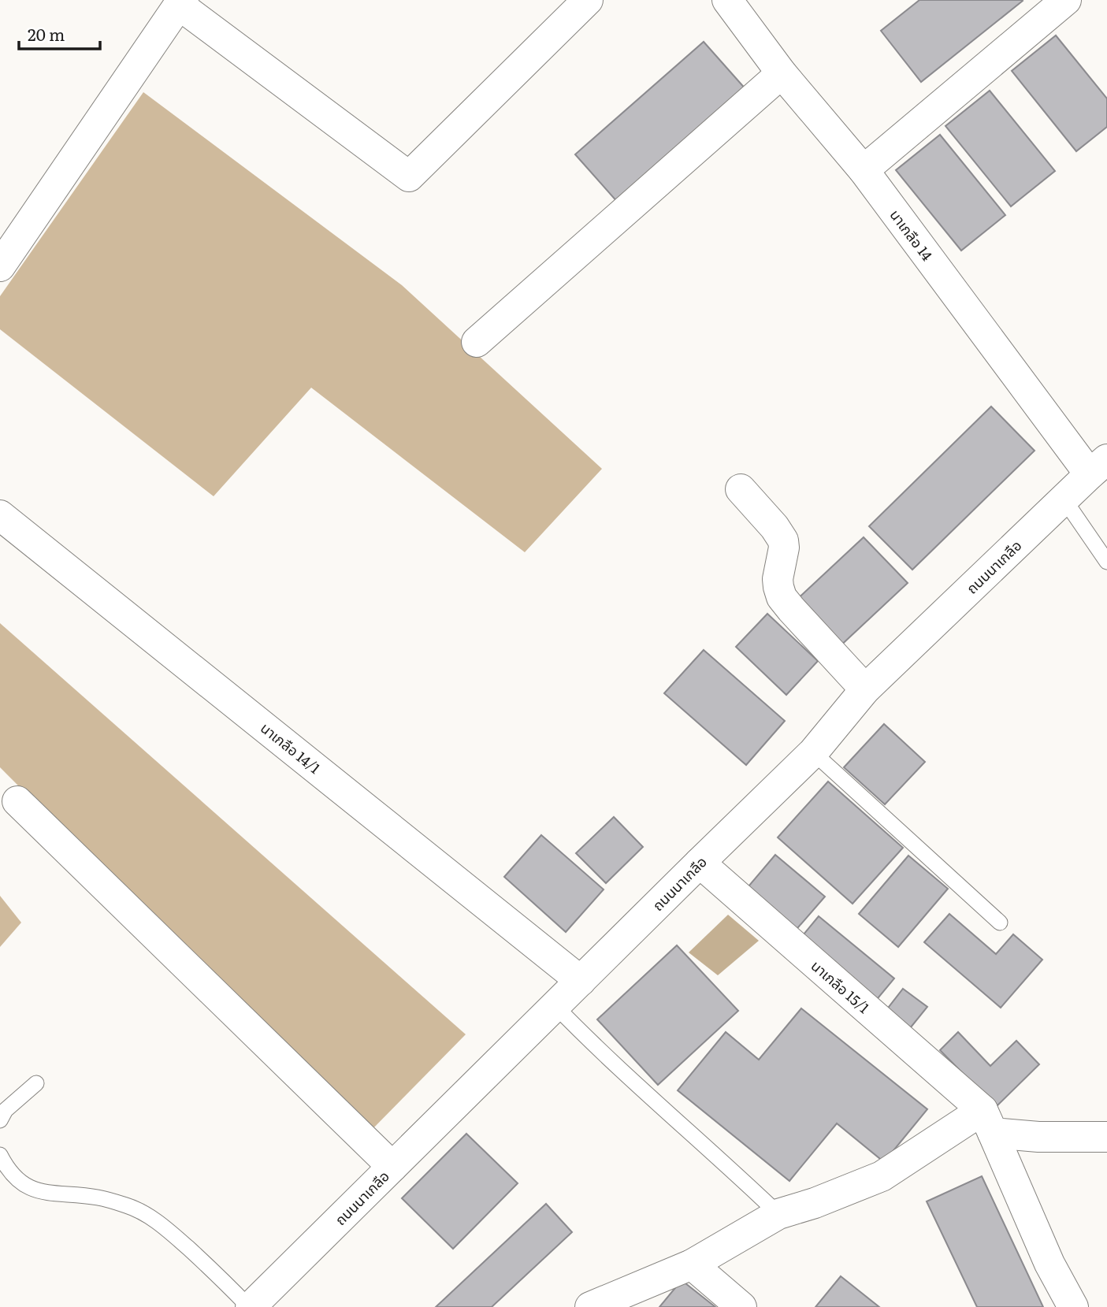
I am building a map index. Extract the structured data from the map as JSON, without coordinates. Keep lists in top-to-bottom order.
{
  "streets": {
    "street": [
      "นาเกลือ 14",
      "ถนนนาเกลือ",
      "นาเกลือ 14/1",
      "นาเกลือ 15/1"
    ]
  },
  "crossings": [
    ["นาเกลือ 14", "ถนนนาเกลือ"],
    ["ถนนนาเกลือ", "นาเกลือ 14/1"],
    ["ถนนนาเกลือ", "นาเกลือ 15/1"]
  ],
  "scale_bar": "20 m"
}
